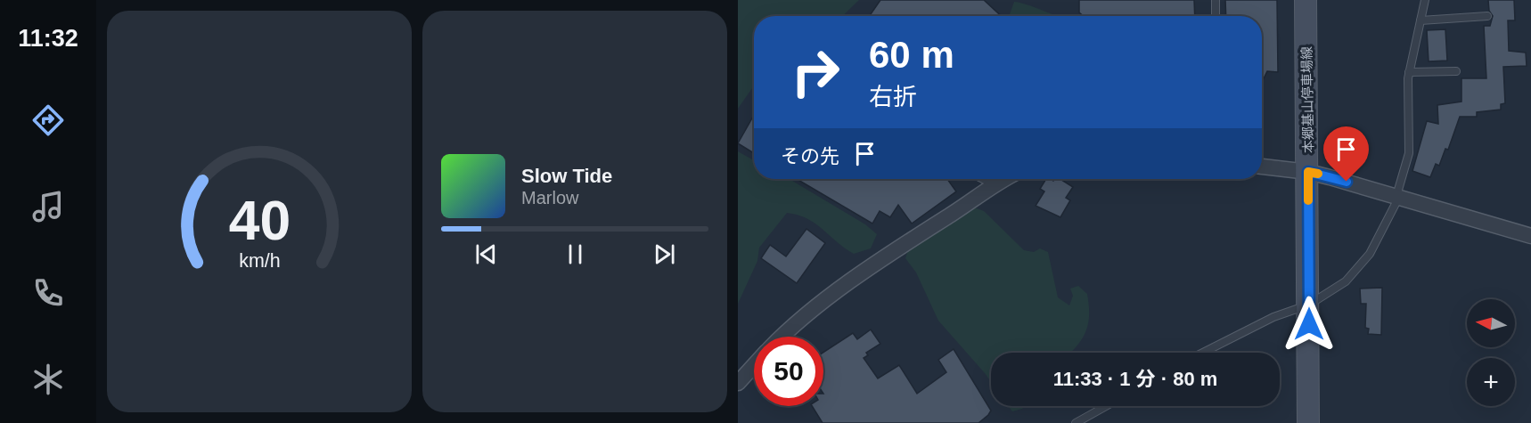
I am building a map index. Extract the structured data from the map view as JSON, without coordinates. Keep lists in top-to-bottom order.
{
  "streets": {
    "main road": ["本郷基山停車場線"]
  },
  "north": "left",
  "page": {
    "tabs": "11:32",
    "turn": ["60 m", "右折"],
    "then": "その先",
    "song": ["Slow Tide", "Marlow"],
    "map_buttons": "+",
    "limit": "50",
    "trip": "11:33 · 1 分 · 80 m",
    "gauge": ["40", "km/h"]
  }
}
